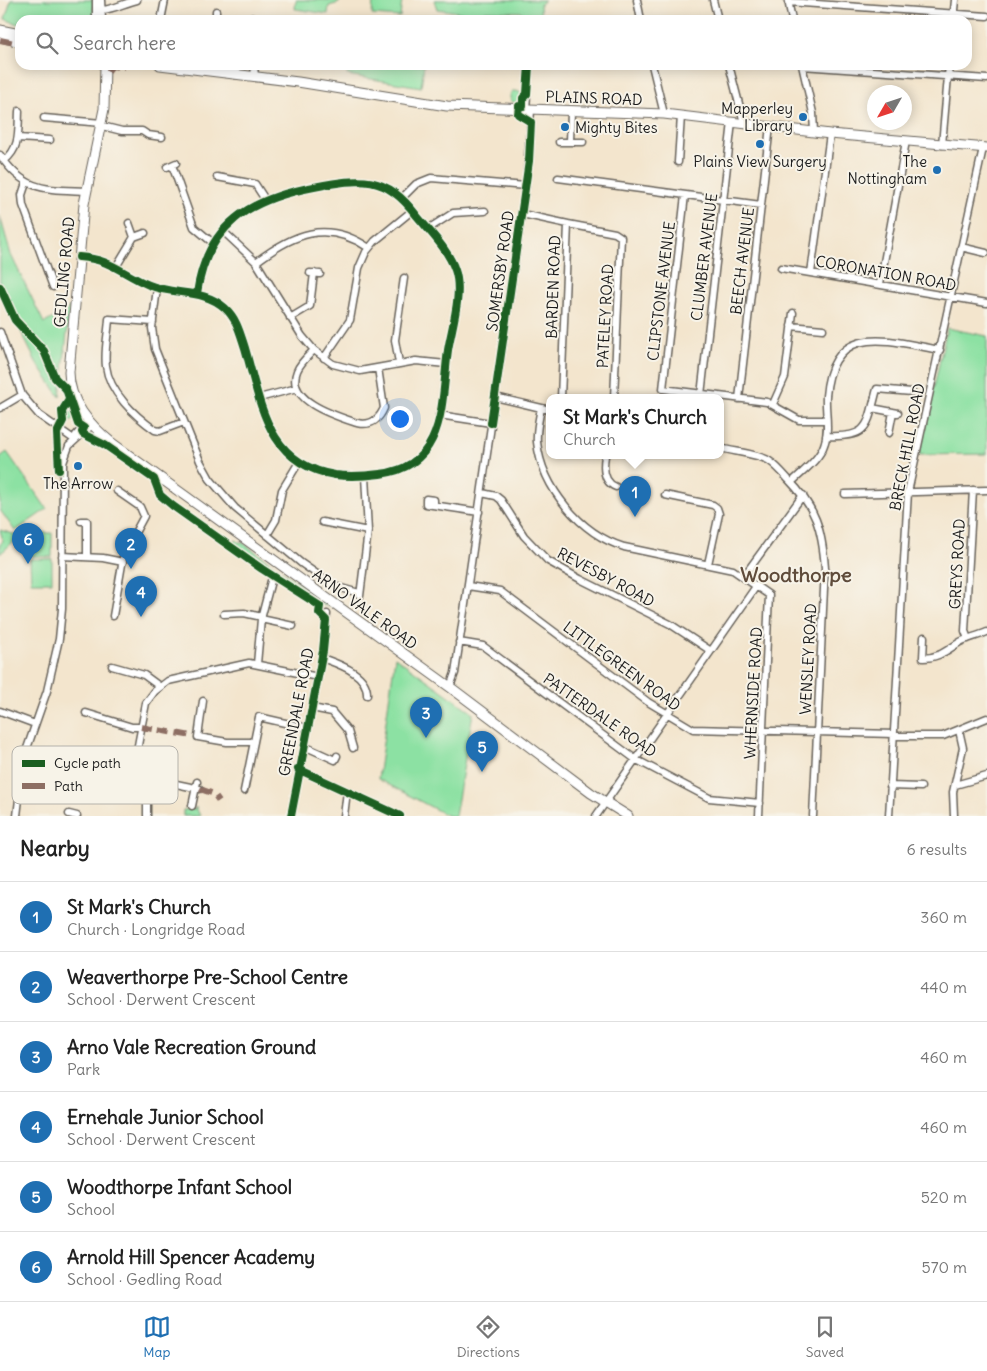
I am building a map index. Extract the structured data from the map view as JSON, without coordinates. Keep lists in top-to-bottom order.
{
  "streets": {
    "main road": ["PLAINS ROAD", "GEDLING ROAD", "ARNO VALE ROAD"],
    "street": [
      "CLUMBER AVENUE",
      "BEECH AVENUE",
      "SOMERSBY ROAD",
      "CORONATION ROAD",
      "BARDEN ROAD",
      "CLIPSTONE AVENUE",
      "PATELEY ROAD",
      "BRECK HILL ROAD",
      "GREYS ROAD",
      "REVESBY ROAD",
      "WENSLEY ROAD",
      "LITTLEGREEN ROAD",
      "WHERNSIDE ROAD",
      "GREENDALE ROAD",
      "PATTERDALE ROAD"
    ]
  },
  "crossings": [
    ["PLAINS ROAD", "CLUMBER AVENUE"],
    ["PLAINS ROAD", "BEECH AVENUE"],
    ["PLAINS ROAD", "SOMERSBY ROAD"],
    ["PLAINS ROAD", "BRECK HILL ROAD"],
    ["SOMERSBY ROAD", "BARDEN ROAD"],
    ["SOMERSBY ROAD", "REVESBY ROAD"],
    ["SOMERSBY ROAD", "ARNO VALE ROAD"],
    ["SOMERSBY ROAD", "LITTLEGREEN ROAD"],
    ["SOMERSBY ROAD", "PATTERDALE ROAD"],
    ["GEDLING ROAD", "ARNO VALE ROAD"],
    ["CORONATION ROAD", "BRECK HILL ROAD"],
    ["BARDEN ROAD", "PATELEY ROAD"],
    ["BRECK HILL ROAD", "LITTLEGREEN ROAD"],
    ["WENSLEY ROAD", "LITTLEGREEN ROAD"],
    ["LITTLEGREEN ROAD", "WHERNSIDE ROAD"],
    ["WHERNSIDE ROAD", "PATTERDALE ROAD"]
  ],
  "districts": ["Woodthorpe"],
  "places": [
    "Mapperley Library",
    "Mighty Bites",
    "Plains View Surgery",
    "The Nottingham",
    "The Arrow"
  ],
  "legend": ["Cycle path", "Path"],
  "north": "bottom left",
  "page": {
    "search": "Search here",
    "popup": ["St Mark's Church", "Church"],
    "pins": [
      "1",
      "6",
      "2",
      "4",
      "3",
      "5"
    ],
    "heading": ["Nearby", "6 results"],
    "list": [
      {
        "mark": "1",
        "name": "St Mark's Church",
        "note": "Church · Longridge Road",
        "value": "360 m"
      },
      {
        "mark": "2",
        "name": "Weaverthorpe Pre-School Centre",
        "note": "School · Derwent Crescent",
        "value": "440 m"
      },
      {
        "mark": "3",
        "name": "Arno Vale Recreation Ground",
        "note": "Park",
        "value": "460 m"
      },
      {
        "mark": "4",
        "name": "Ernehale Junior School",
        "note": "School · Derwent Crescent",
        "value": "460 m"
      },
      {
        "mark": "5",
        "name": "Woodthorpe Infant School",
        "note": "School",
        "value": "520 m"
      },
      {
        "mark": "6",
        "name": "Arnold Hill Spencer Academy",
        "note": "School · Gedling Road",
        "value": "570 m"
      }
    ],
    "nav": ["Map", "Directions", "Saved"]
  }
}
